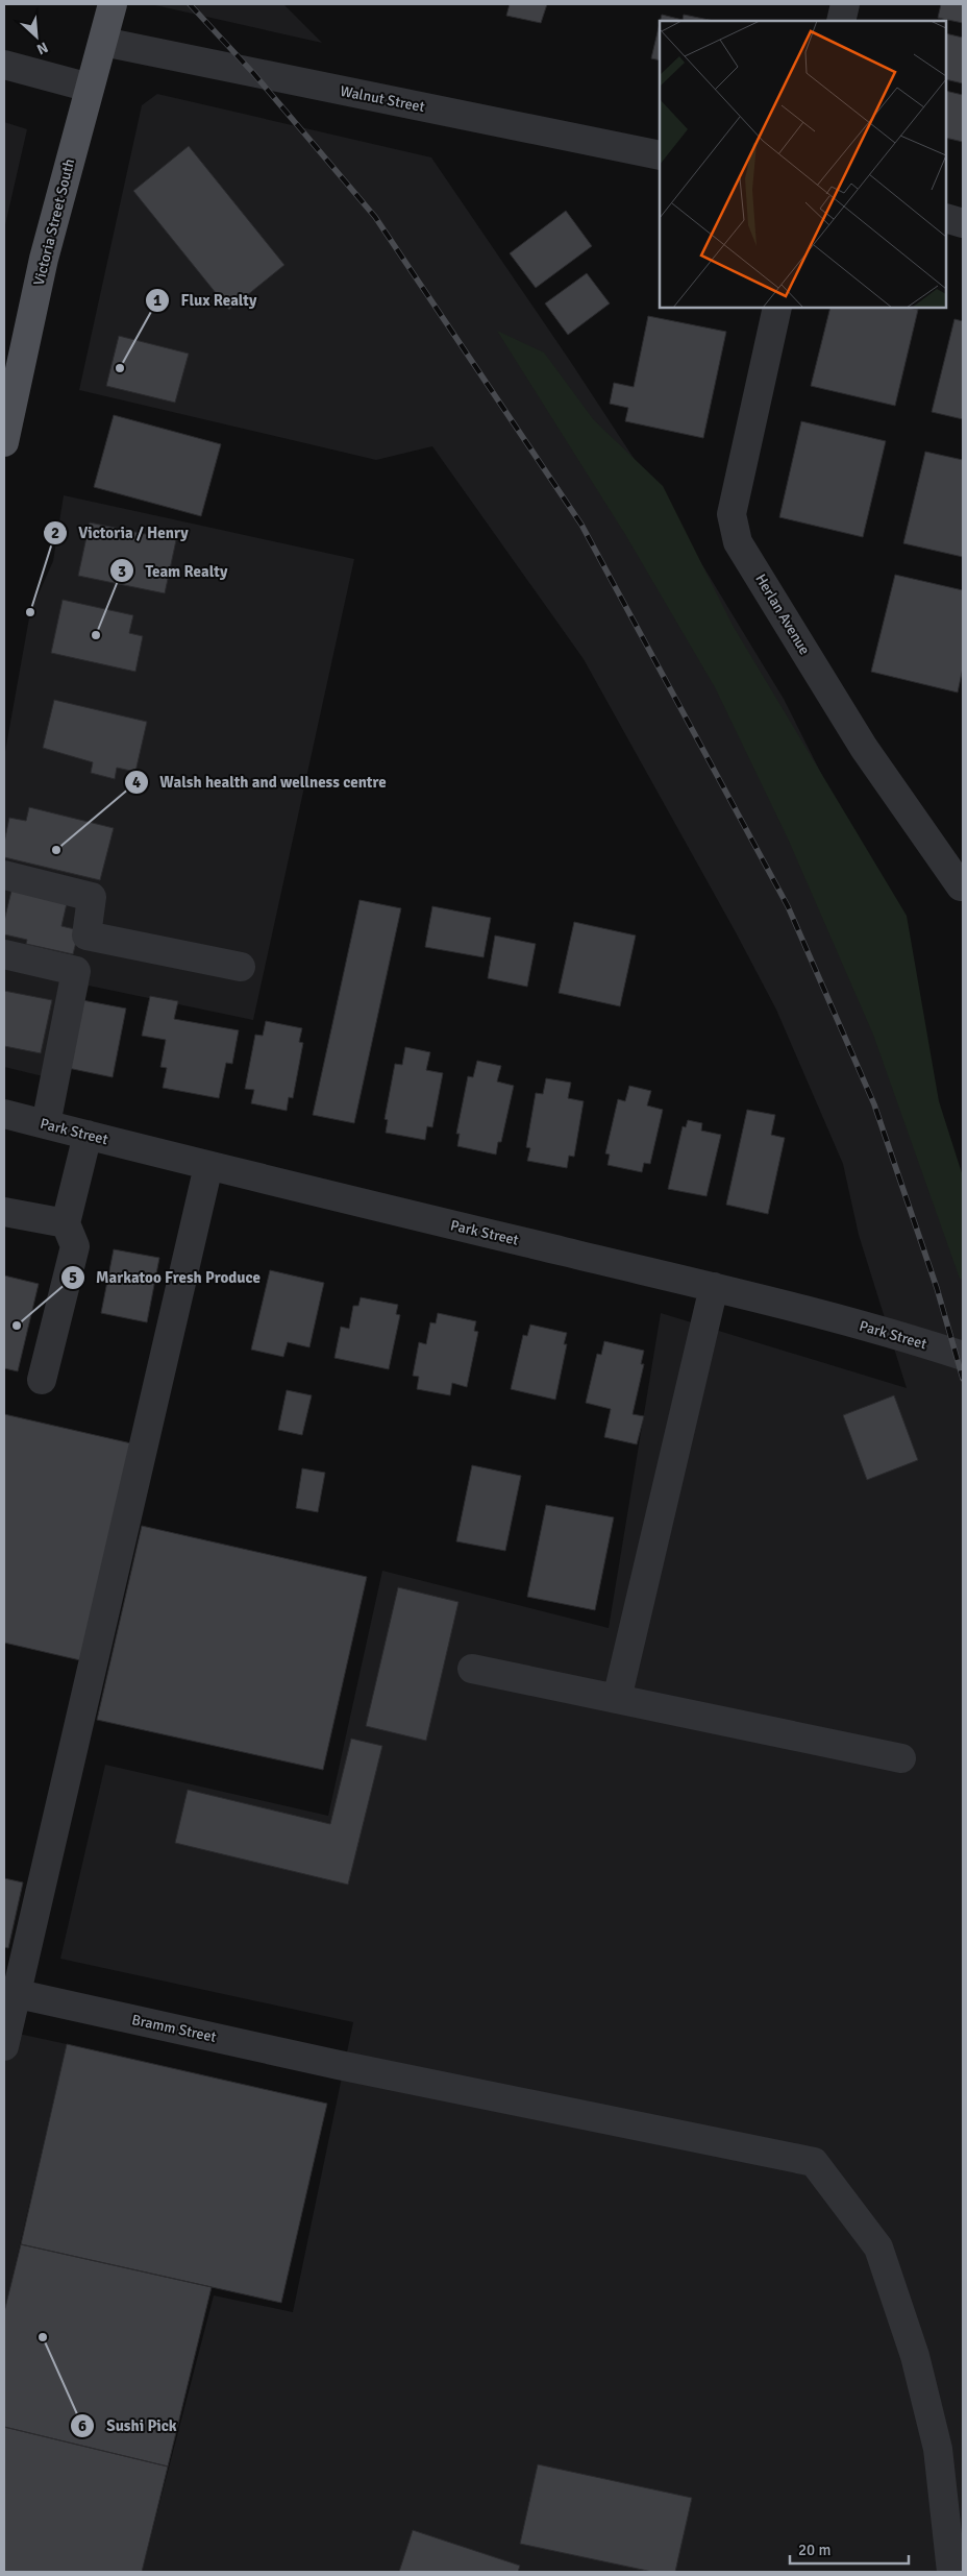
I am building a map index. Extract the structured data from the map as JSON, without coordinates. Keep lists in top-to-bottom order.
{
  "streets": {
    "main road": ["Victoria Street South"],
    "street": [
      "Walnut Street",
      "Herlan Avenue",
      "Park Street",
      "Bramm Street"
    ]
  },
  "crossings": [
    ["Walnut Street", "Victoria Street South"]
  ],
  "places": [
    "Flux Realty",
    "Victoria / Henry",
    "Team Realty",
    "Walsh health and wellness centre",
    "Markatoo Fresh Produce",
    "Sushi Pick"
  ],
  "scale_bar": "20 m",
  "north": "bottom right"
}
